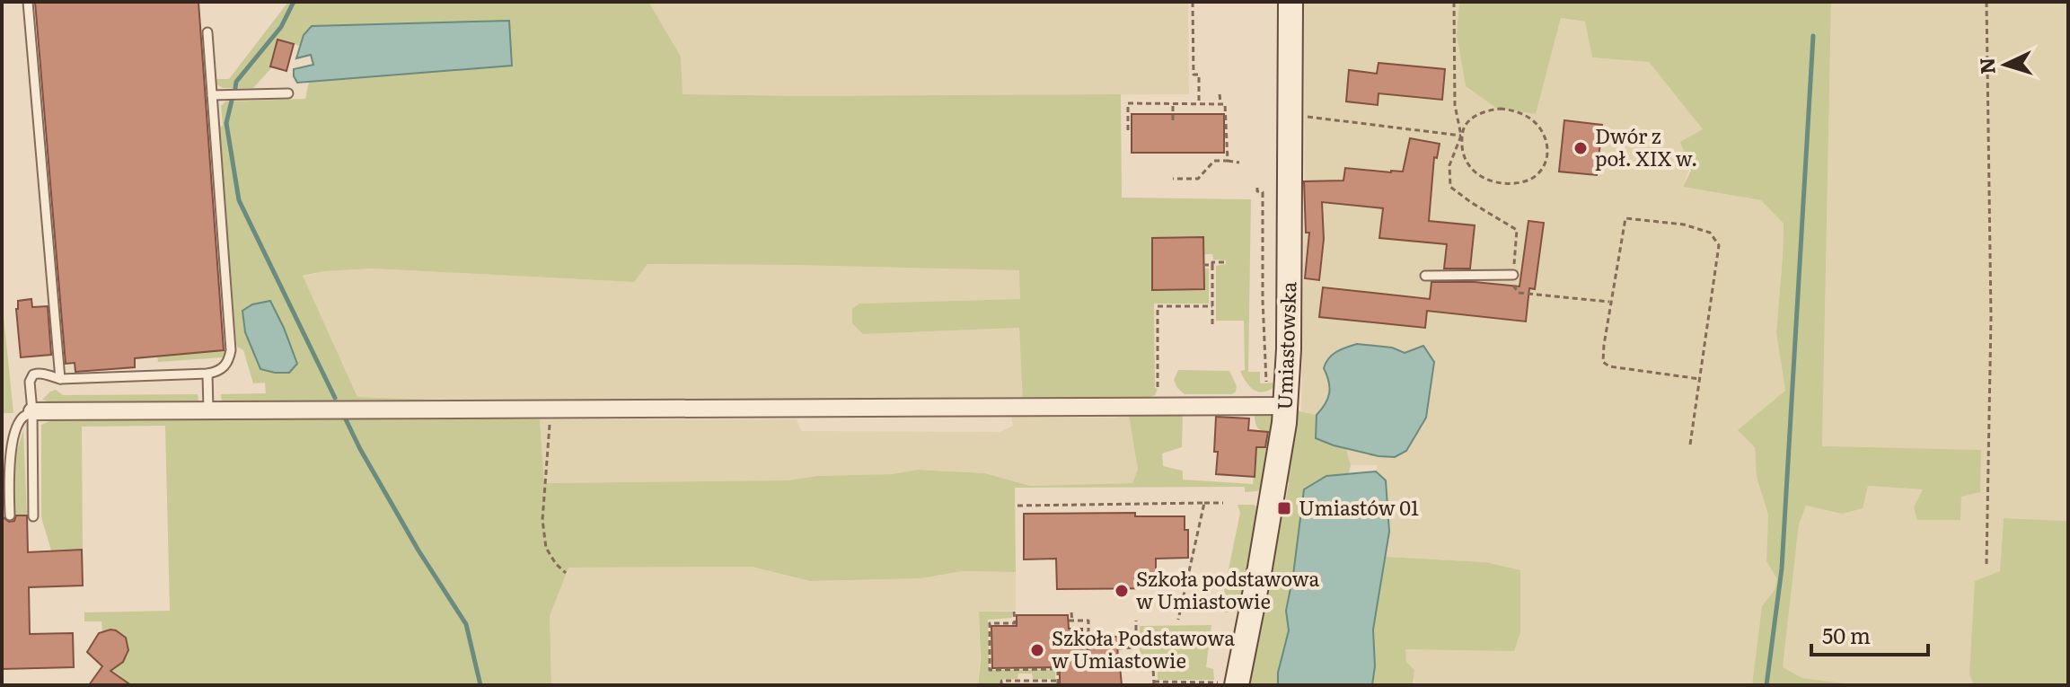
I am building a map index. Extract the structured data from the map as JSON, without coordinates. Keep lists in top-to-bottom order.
{
  "streets": {
    "main road": ["Umiastowska"]
  },
  "places": {
    "other": ["Dwór z poł. XIX w.", "Szkoła podstawowa w Umiastowie", "Szkoła Podstawowa w Umiastowie"],
    "transit": ["Umiastów 01"]
  },
  "scale_bar": "50 m",
  "north": "left"
}
